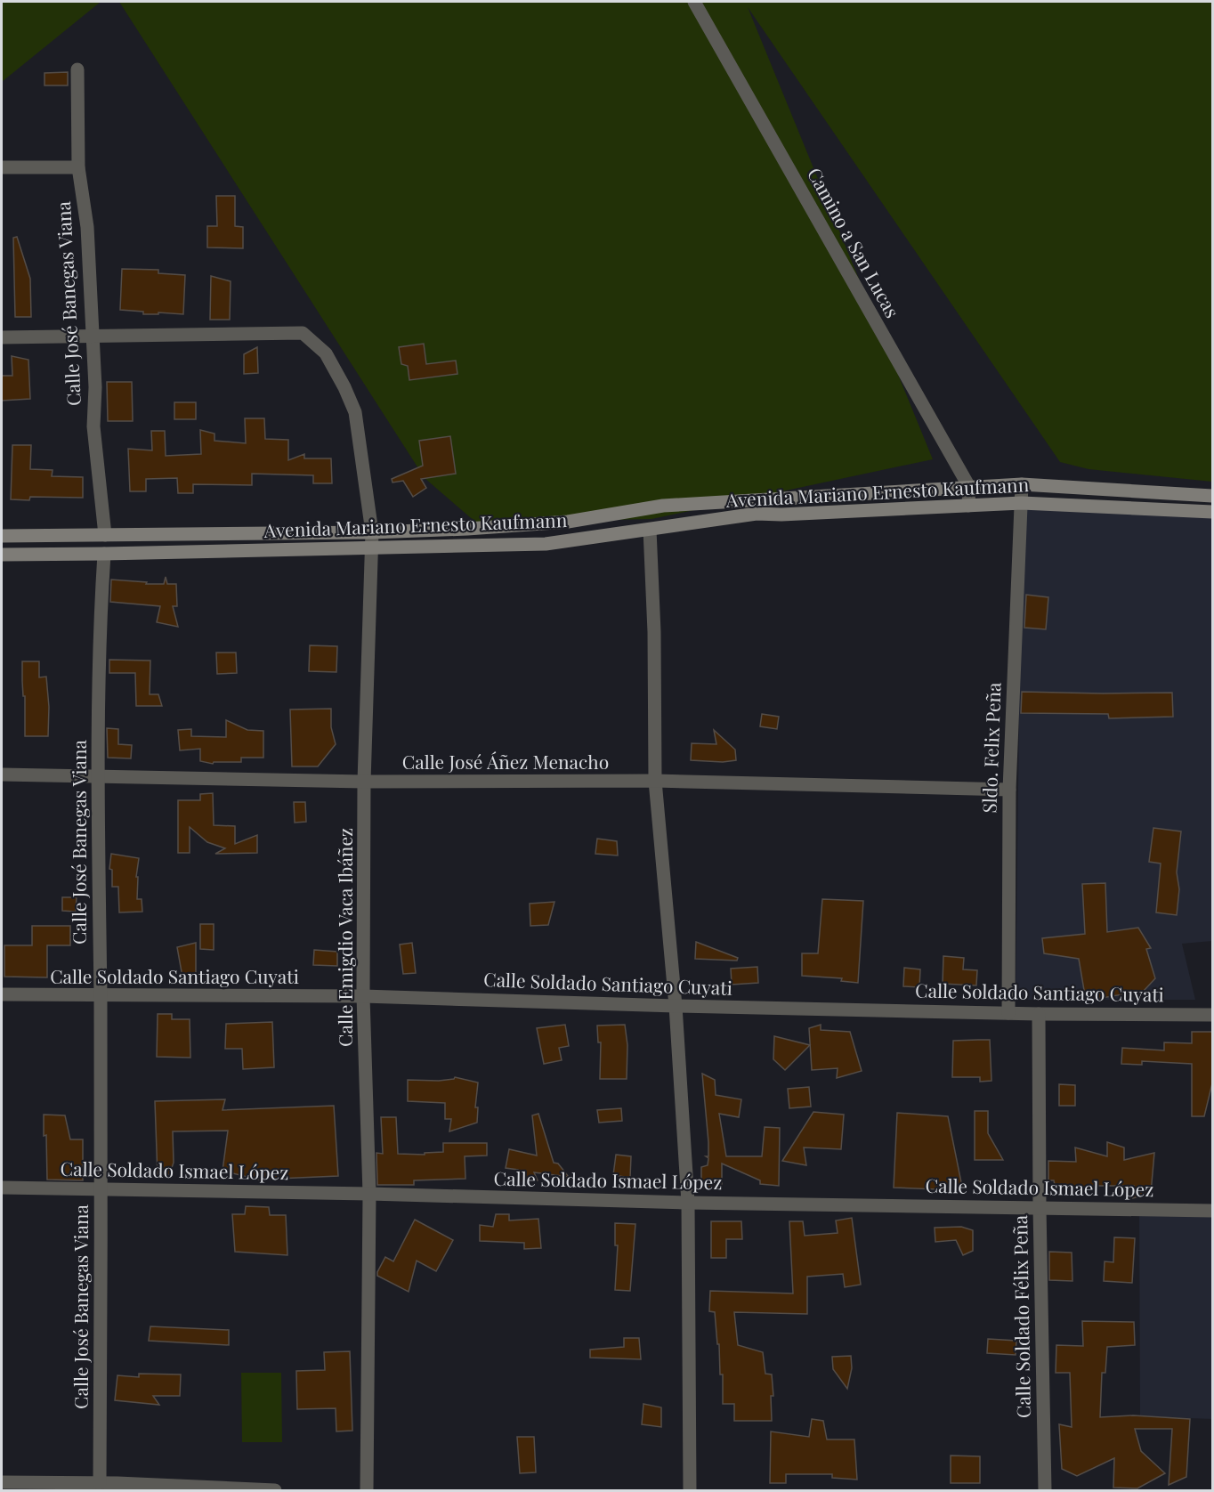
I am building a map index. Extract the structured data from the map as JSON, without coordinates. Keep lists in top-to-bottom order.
{
  "streets": {
    "main road": ["Avenida Mariano Ernesto Kaufmann"],
    "street": [
      "Camino a San Lucas",
      "Calle José Banegas Viana",
      "Sldo. Felix Peña",
      "Calle José Áñez Menacho",
      "Calle Emigdio Vaca Ibáñez",
      "Calle Soldado Santiago Cuyati",
      "Calle Soldado Ismael López",
      "Calle Soldado Félix Peña"
    ]
  },
  "crossings": [
    ["Camino a San Lucas", "Avenida Mariano Ernesto Kaufmann"],
    ["Calle José Banegas Viana", "Avenida Mariano Ernesto Kaufmann"],
    ["Calle José Banegas Viana", "Calle José Áñez Menacho"],
    ["Calle José Banegas Viana", "Calle Emigdio Vaca Ibáñez"],
    ["Calle José Banegas Viana", "Calle Soldado Santiago Cuyati"],
    ["Calle José Banegas Viana", "Calle Soldado Ismael López"],
    ["Avenida Mariano Ernesto Kaufmann", "Sldo. Felix Peña"],
    ["Avenida Mariano Ernesto Kaufmann", "Calle Emigdio Vaca Ibáñez"],
    ["Sldo. Felix Peña", "Calle José Áñez Menacho"],
    ["Sldo. Felix Peña", "Calle Soldado Santiago Cuyati"],
    ["Calle José Áñez Menacho", "Calle Emigdio Vaca Ibáñez"],
    ["Calle Emigdio Vaca Ibáñez", "Calle Soldado Santiago Cuyati"],
    ["Calle Emigdio Vaca Ibáñez", "Calle Soldado Ismael López"],
    ["Calle Soldado Santiago Cuyati", "Calle Soldado Félix Peña"],
    ["Calle Soldado Ismael López", "Calle Soldado Félix Peña"]
  ]
}
